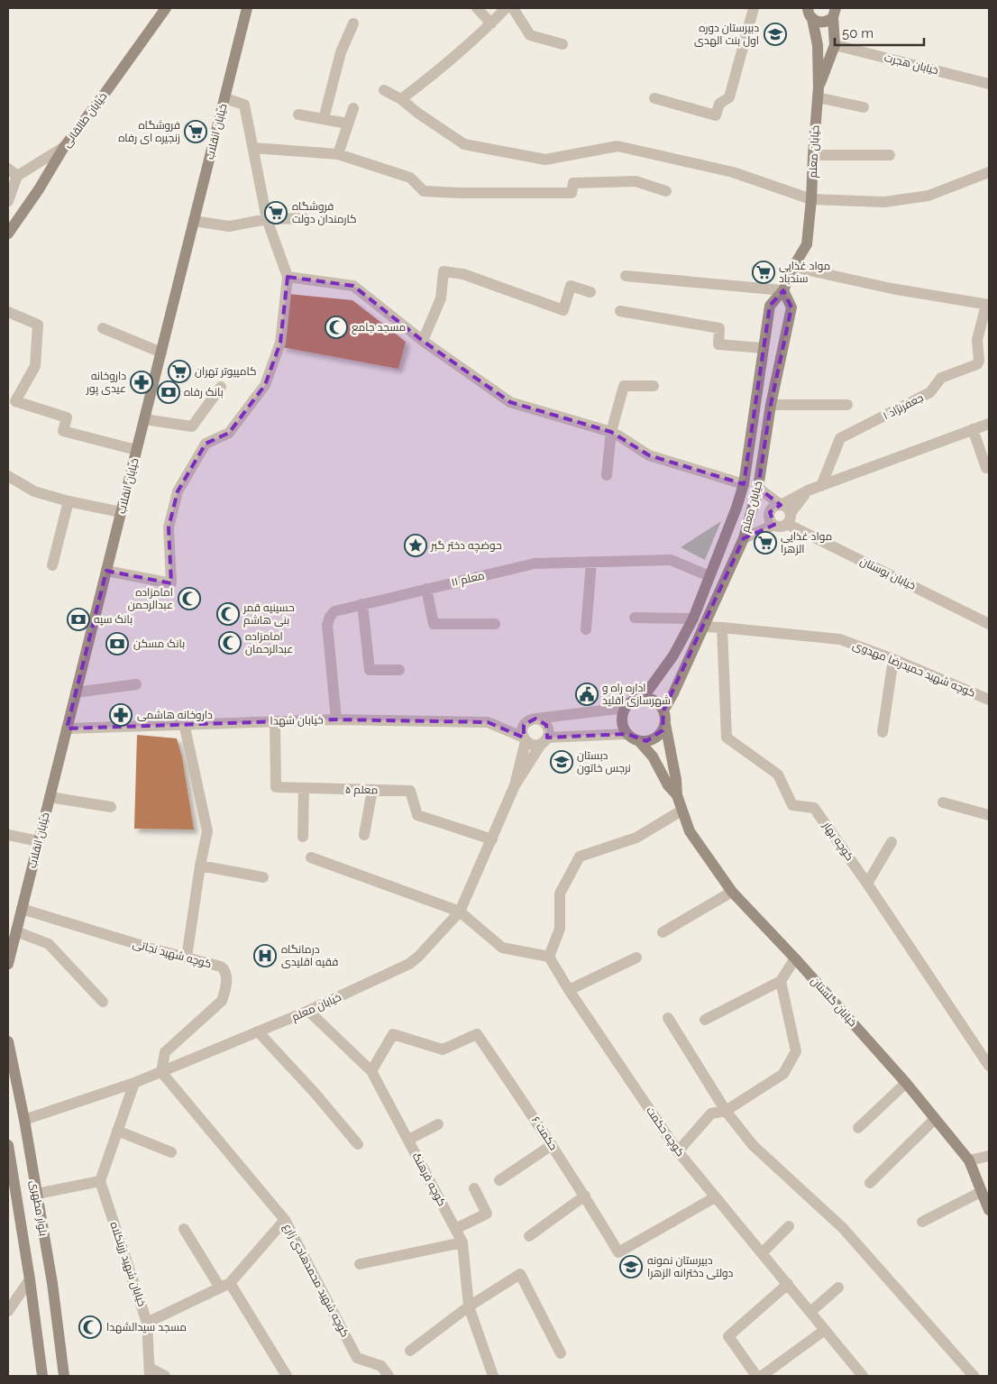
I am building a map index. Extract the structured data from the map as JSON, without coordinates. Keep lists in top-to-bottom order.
{
  "streets": {
    "main road": [
      "خیابان طالقانی",
      "خیابان انقلاب",
      "خیابان معلم",
      "خیابان گلستان",
      "بلوار مطهری"
    ],
    "street": [
      "خیابان هجرت",
      "جعفرنژاد ۱",
      "خیابان بوستان",
      "معلم ۱۱",
      "کوچه شهید حمیدرضا مهدوی",
      "خیابان شهدا",
      "معلم ۵",
      "کوچه بهار",
      "کوچه شهید نجاتی",
      "کوچه حکمت",
      "حکمت ۶",
      "کوچه فرهنگ",
      "خیابان شهید زرینکلاه",
      "کوچه شهید محمدهادی زارع"
    ]
  },
  "crossings": [
    ["خیابان هجرت", "خیابان معلم"],
    ["خیابان انقلاب", "خیابان شهدا"],
    ["خیابان انقلاب", "کوچه شهید نجاتی"],
    ["خیابان معلم", "معلم ۱۱"],
    ["خیابان معلم", "کوچه شهید حمیدرضا مهدوی"],
    ["خیابان معلم", "خیابان شهدا"],
    ["خیابان معلم", "معلم ۵"],
    ["خیابان معلم", "کوچه شهید نجاتی"],
    ["خیابان معلم", "کوچه فرهنگ"],
    ["خیابان معلم", "بلوار مطهری"],
    ["خیابان معلم", "کوچه شهید محمدهادی زارع"],
    ["معلم ۱۱", "خیابان شهدا"],
    ["کوچه شهید حمیدرضا مهدوی", "کوچه بهار"],
    ["خیابان شهدا", "معلم ۵"],
    ["کوچه شهید نجاتی", "کوچه شهید محمدهادی زارع"],
    ["کوچه حکمت", "حکمت ۶"],
    ["حکمت ۶", "کوچه فرهنگ"]
  ],
  "places": {
    "school or university": ["دبیرستان دوره اول بنت الهدی", "دبستان نرجس خاتون", "دبیرستان نمونه دولتی دخترانه الزهرا"],
    "supermarket": [
      "فروشگاه زنجیره ای رفاه",
      "فروشگاه کارمندان دولت",
      "مواد غذایی سندباد",
      "کامپیوتر تهران",
      "مواد غذایی الزهرا"
    ],
    "mosque": [
      "مسجد جامع",
      "امامزاده عبدالرحمن",
      "حسینیه قمر بنی هاشم",
      "امامزاده عبدالرحمان",
      "مسجد سیدالشهدا"
    ],
    "pharmacy": ["داروخانه عیدی پور", "داروخانه هاشمی"],
    "bank": ["بانک رفاه", "بانک سپه", "بانک مسکن"],
    "place": ["حوضچه دختر گبر"],
    "public building": ["اداره راه و شهرسازی اقلید"],
    "hospital": ["درمانگاه فقیه اقلیدی"]
  },
  "scale_bar": "50 m"
}
